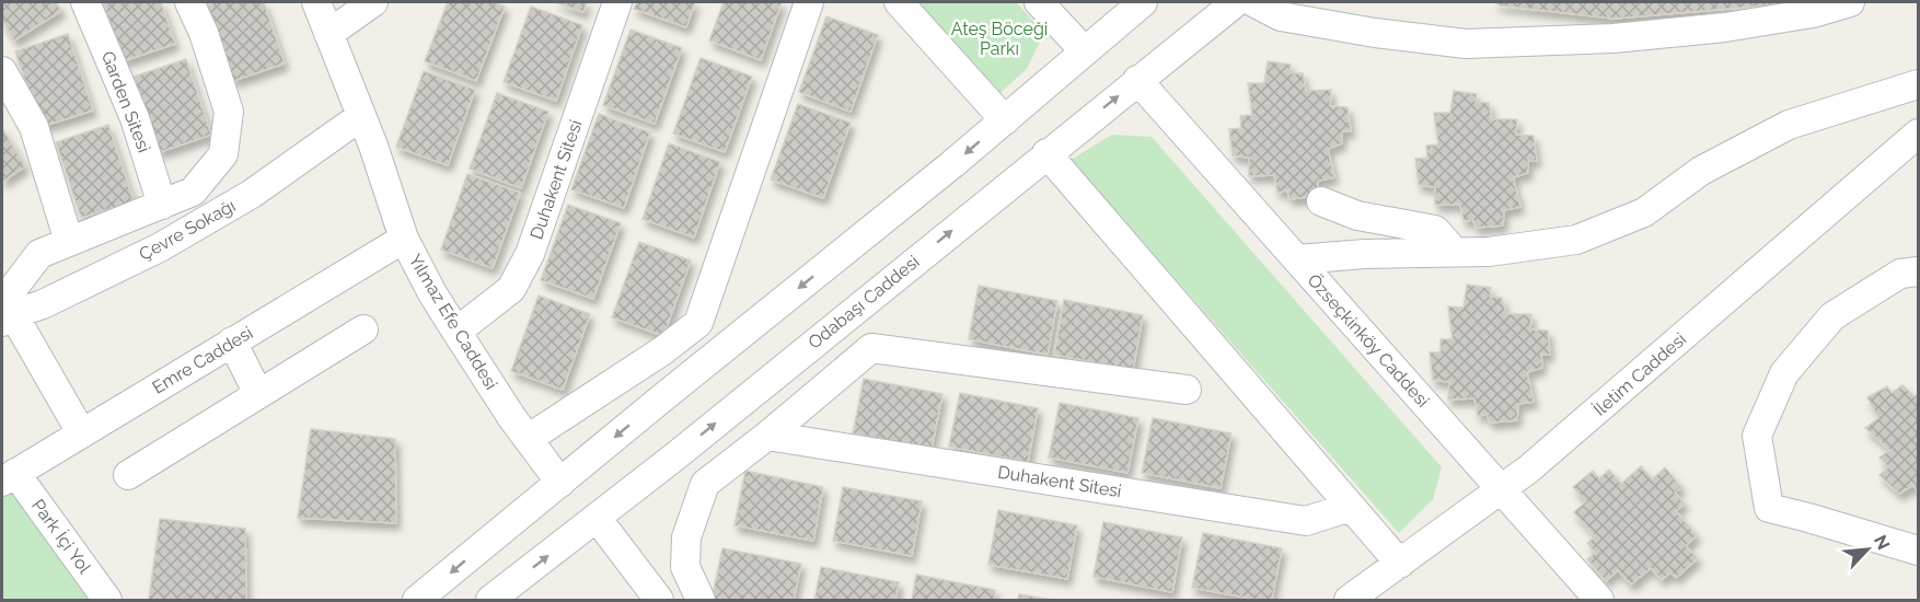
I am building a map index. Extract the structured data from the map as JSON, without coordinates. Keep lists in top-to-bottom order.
{
  "streets": {
    "street": [
      "Garden Sitesi",
      "Duhakent Sitesi",
      "Çevre Sokağı",
      "Odabaşı Caddesi",
      "Yılmaz Efe Caddesi",
      "Özseçkinköy Caddesi",
      "Emre Caddesi",
      "İletim Caddesi",
      "Park İçi Yol"
    ]
  },
  "crossings": [
    ["Duhakent Sitesi", "Yılmaz Efe Caddesi"],
    ["Çevre Sokağı", "Yılmaz Efe Caddesi"],
    ["Odabaşı Caddesi", "Özseçkinköy Caddesi"],
    ["Yılmaz Efe Caddesi", "Emre Caddesi"],
    ["Özseçkinköy Caddesi", "İletim Caddesi"],
    ["Emre Caddesi", "Park İçi Yol"]
  ],
  "parks": ["Ateş Böceği Parkı"],
  "north": "top right"
}
